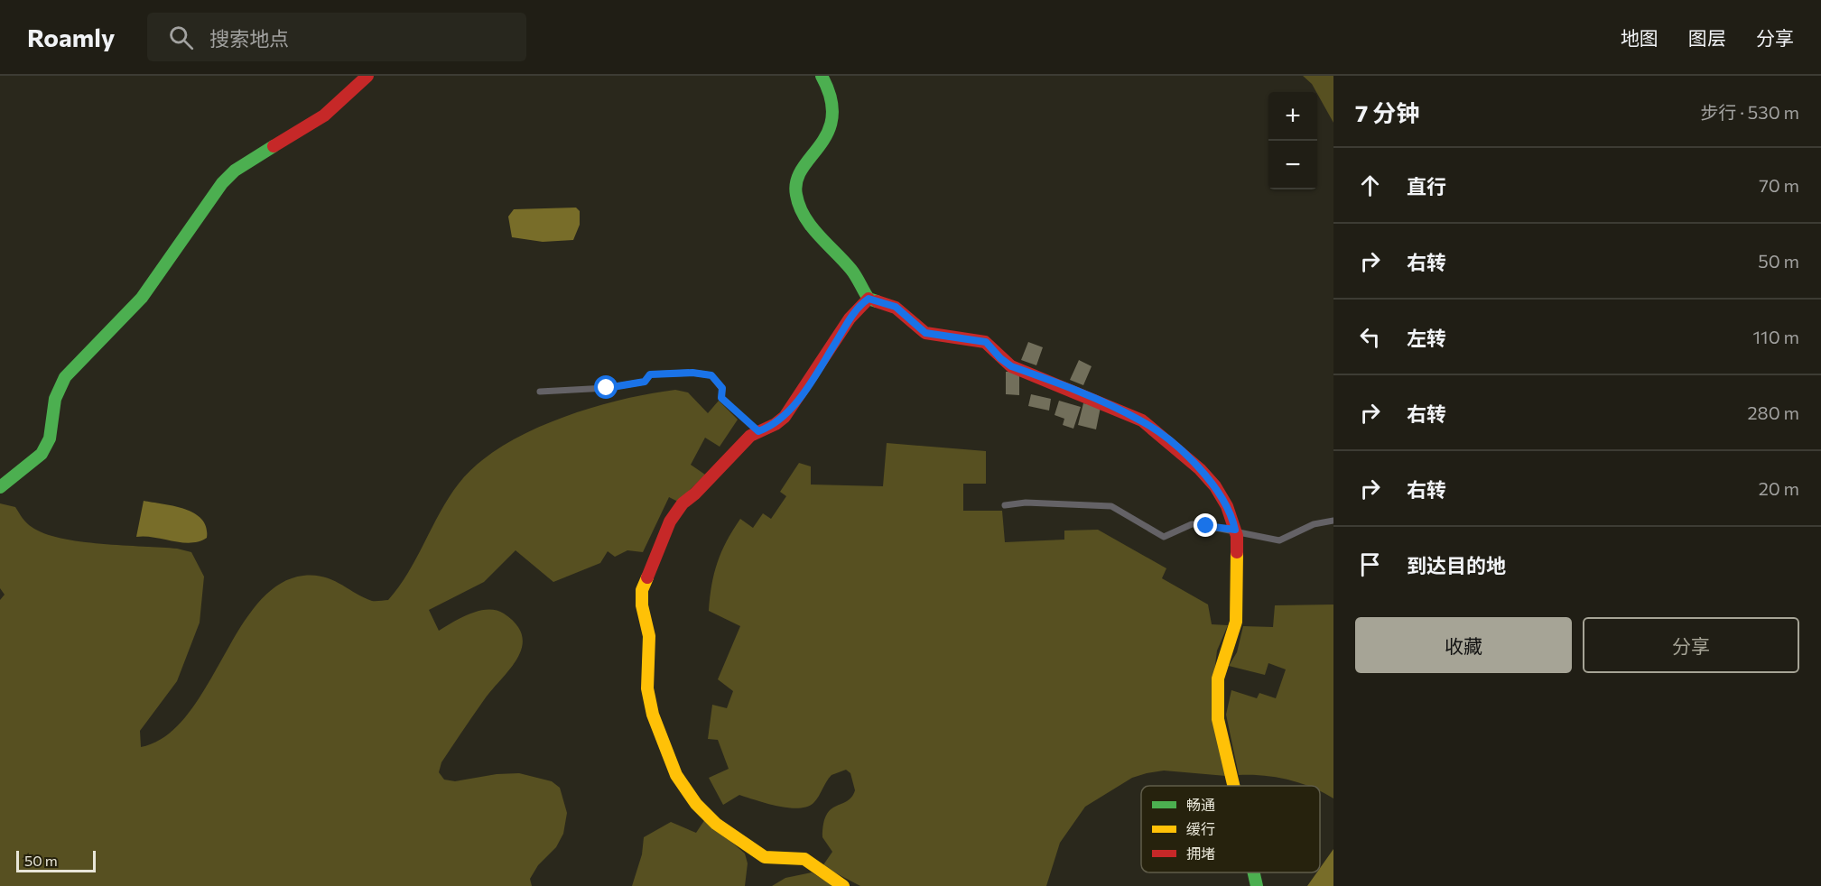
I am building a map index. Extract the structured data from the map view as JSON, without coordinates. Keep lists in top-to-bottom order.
{
  "legend": ["畅通", "缓行", "拥堵"],
  "scale_bar": "50 m",
  "page": {
    "header": "Roamly",
    "search": "搜索地点",
    "nav": ["地图", "图层", "分享"],
    "heading": ["7 分钟", "步行 · 530 m"],
    "map_buttons": ["+", "−"],
    "list": [
      ["直行", "70 m"],
      ["右转", "50 m"],
      ["左转", "110 m"],
      ["右转", "280 m"],
      ["右转", "20 m"],
      "到达目的地"
    ],
    "buttons": ["收藏", "分享"],
    "scale": "50 m"
  }
}
